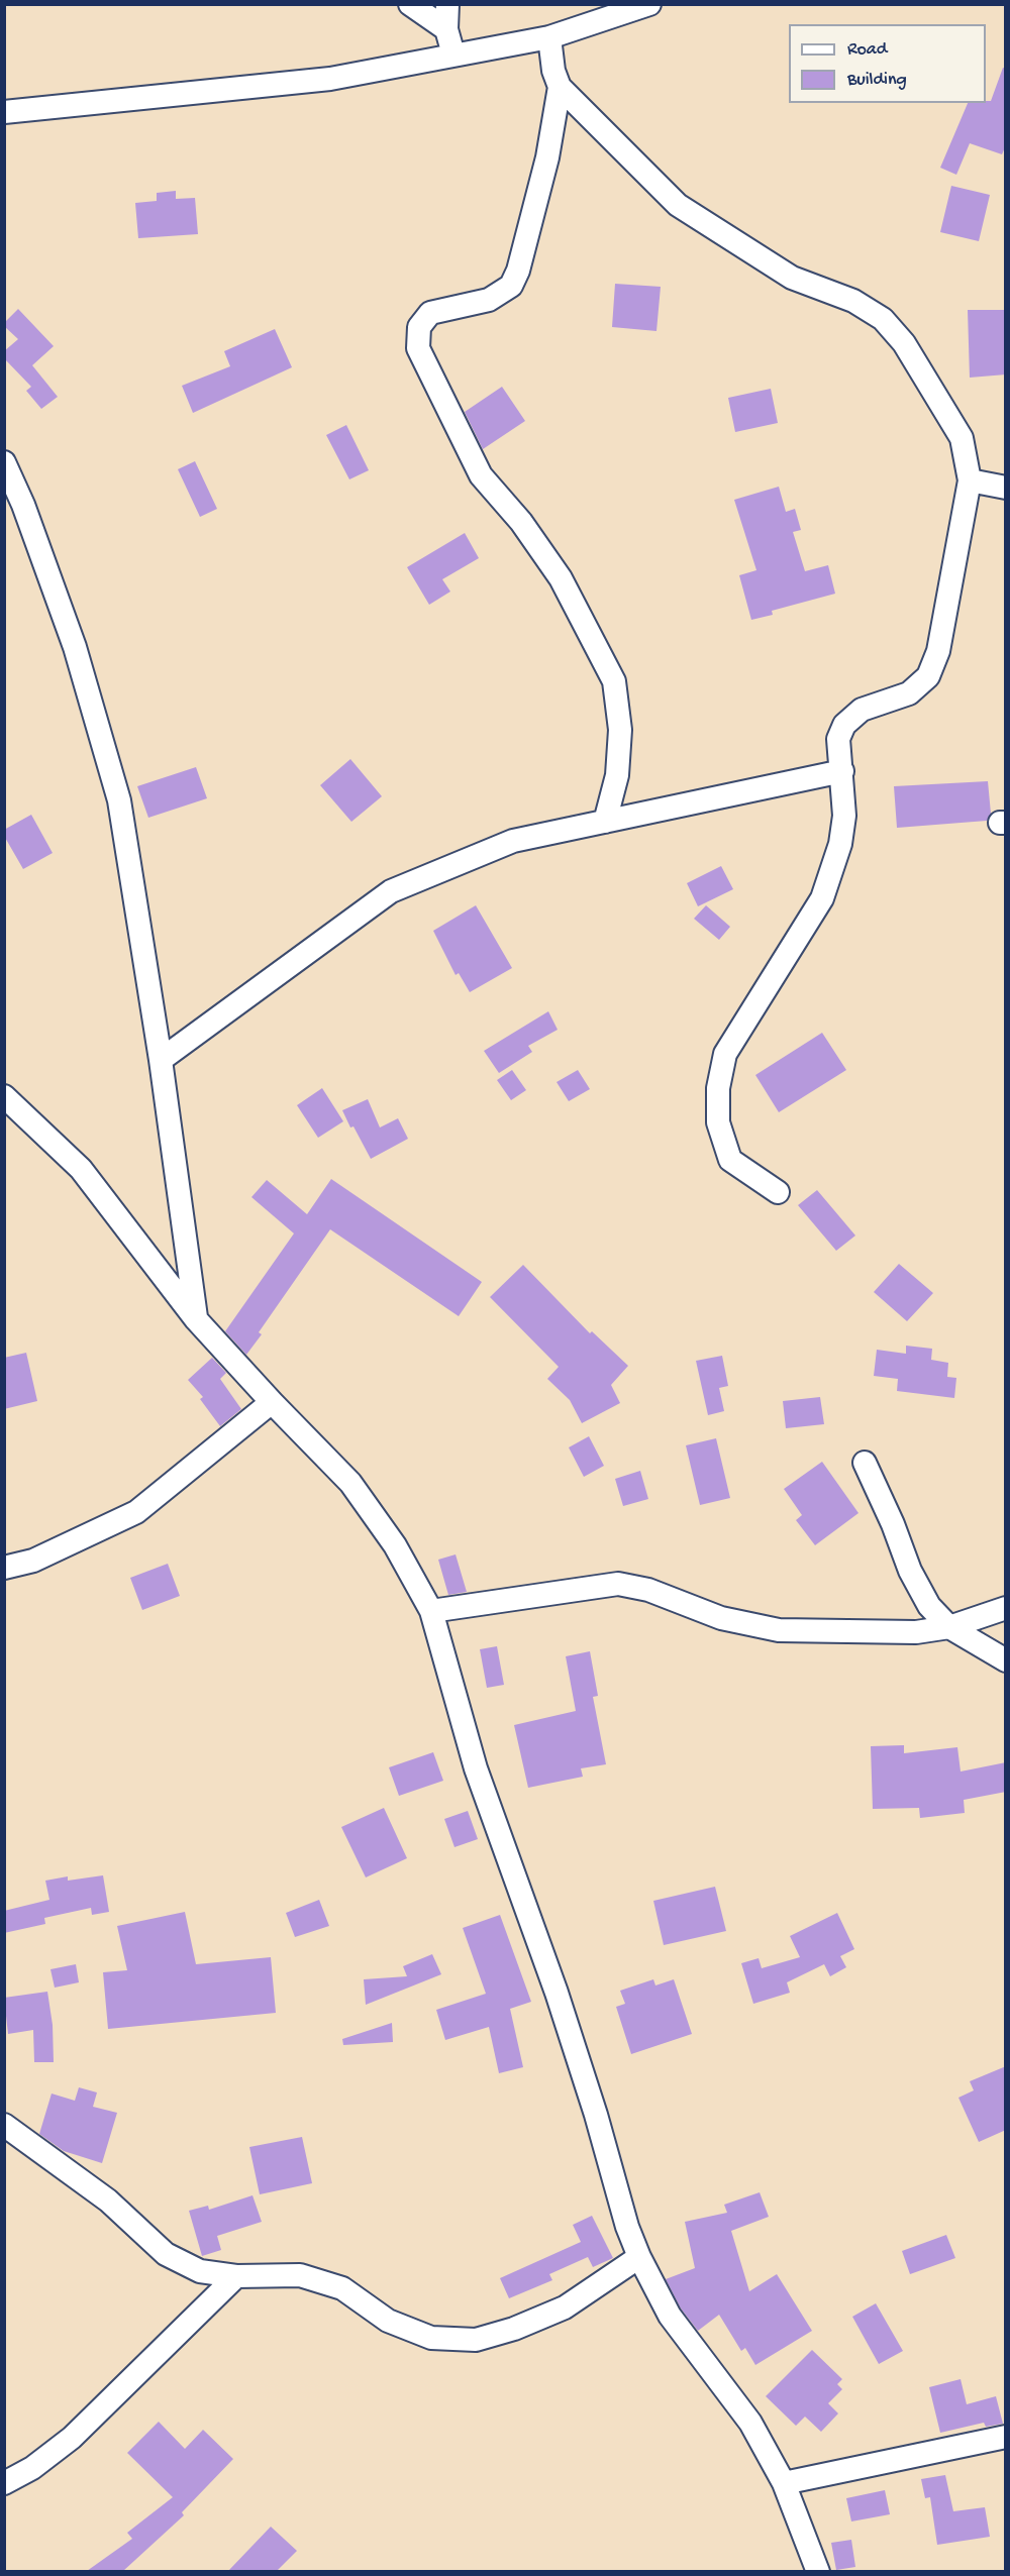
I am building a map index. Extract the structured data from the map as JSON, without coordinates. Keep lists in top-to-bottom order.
{
  "legend": ["Road", "Building"]
}
